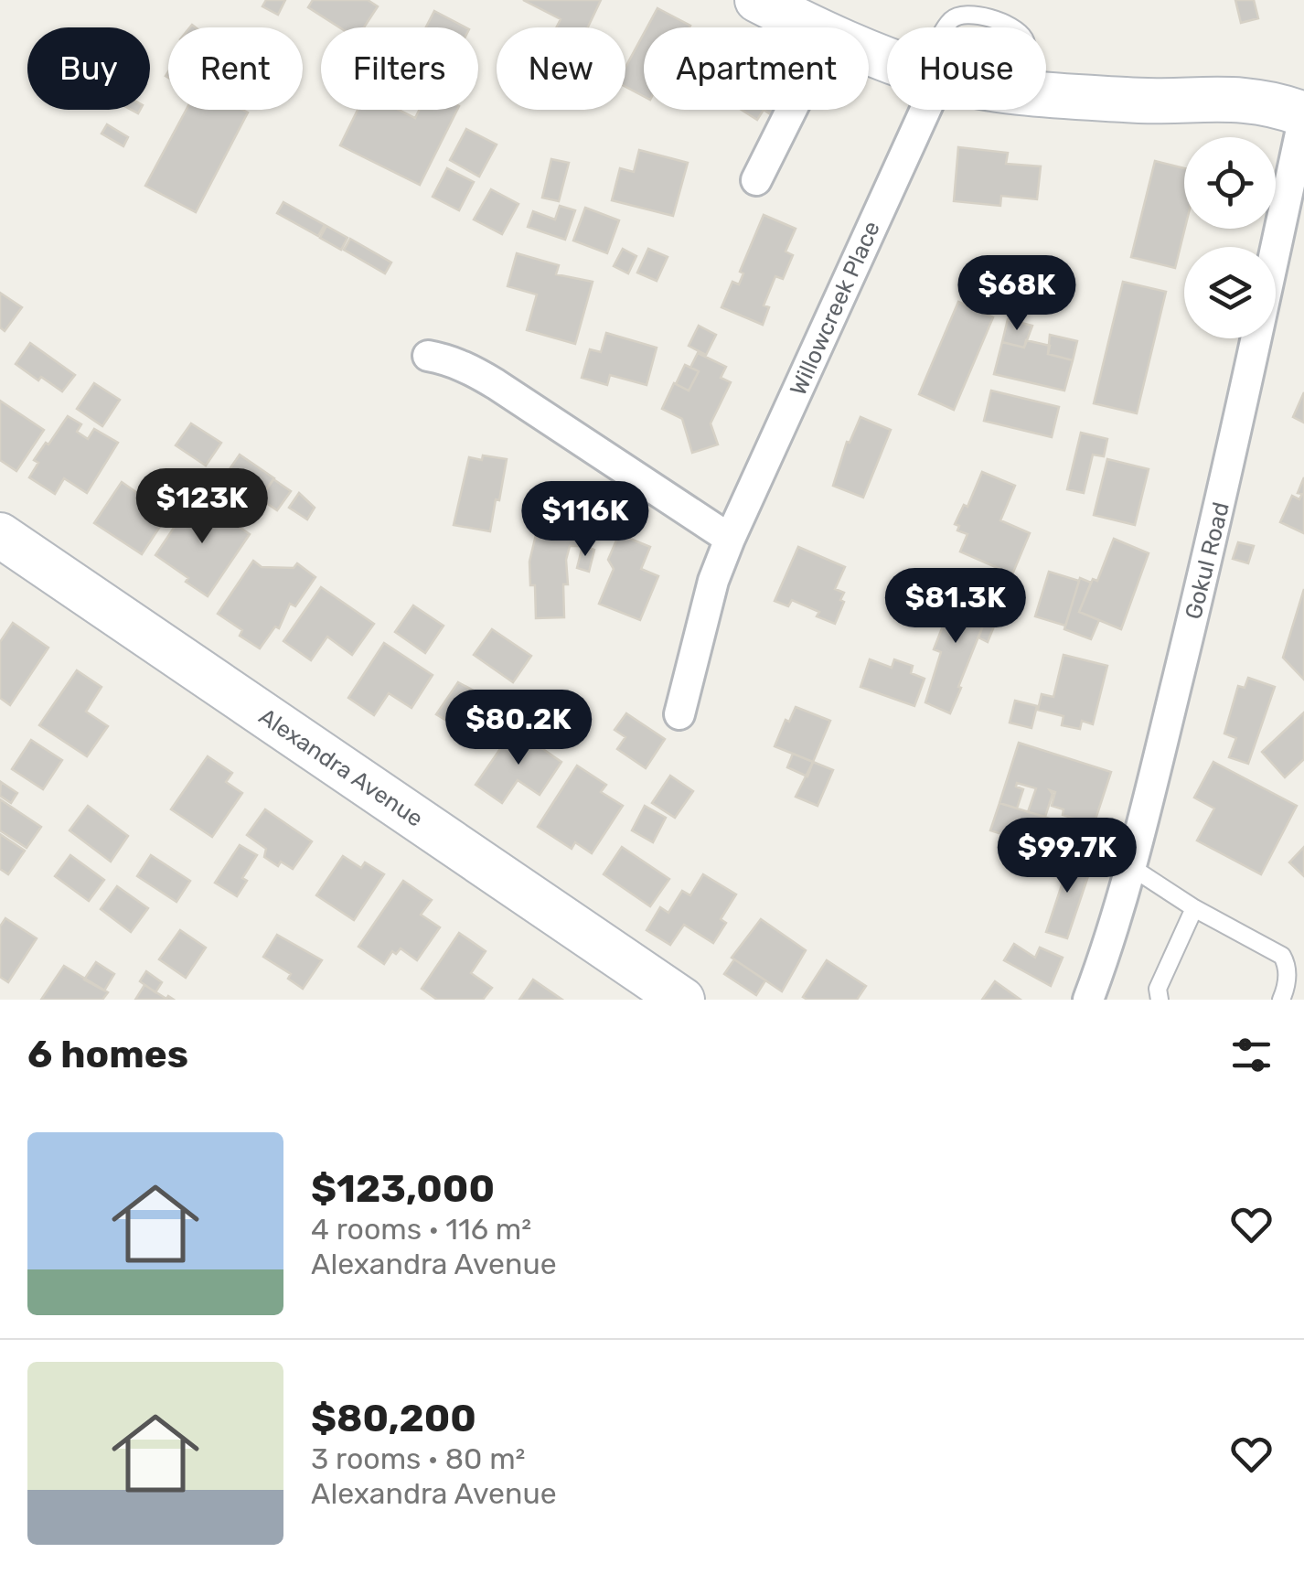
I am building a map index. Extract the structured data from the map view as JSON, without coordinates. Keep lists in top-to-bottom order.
{
  "streets": {
    "street": ["Willowcreek Place", "Gokul Road", "Alexandra Avenue"]
  },
  "page": {
    "chip": [
      "Buy",
      "Rent",
      "Filters",
      "New",
      "Apartment",
      "House"
    ],
    "price": [
      "$68K",
      "$123K",
      "$116K",
      "$81.3K",
      "$80.2K",
      "$99.7K"
    ],
    "heading": "6 homes",
    "list": [
      {
        "name": "$123,000",
        "note": "4 rooms · 116 m² · Alexandra Avenue"
      },
      {
        "name": "$80,200",
        "note": "3 rooms · 80 m² · Alexandra Avenue"
      }
    ]
  }
}
